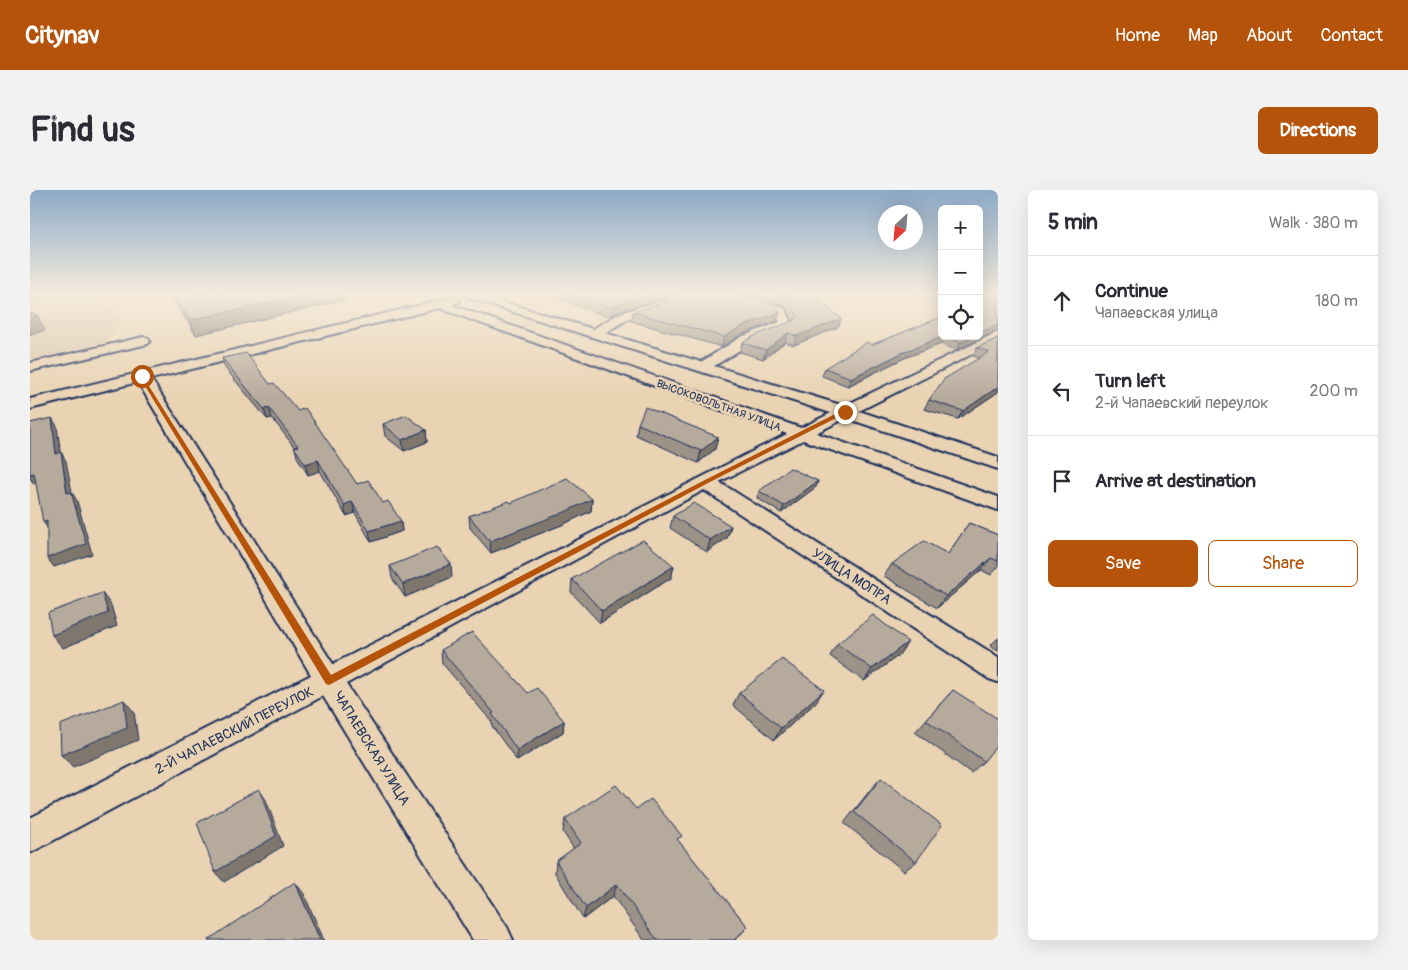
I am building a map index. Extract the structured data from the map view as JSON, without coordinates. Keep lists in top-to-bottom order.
{
  "streets": {
    "street": [
      "ВЫСОКОВОЛЬТНАЯ УЛИЦА",
      "УЛИЦА МОПРА",
      "2-Й ЧАПАЕВСКИЙ ПЕРЕУЛОК",
      "ЧАПАЕВСКАЯ УЛИЦА"
    ]
  },
  "crossings": [
    ["ВЫСОКОВОЛЬТНАЯ УЛИЦА", "2-Й ЧАПАЕВСКИЙ ПЕРЕУЛОК"],
    ["УЛИЦА МОПРА", "2-Й ЧАПАЕВСКИЙ ПЕРЕУЛОК"],
    ["2-Й ЧАПАЕВСКИЙ ПЕРЕУЛОК", "ЧАПАЕВСКАЯ УЛИЦА"]
  ],
  "north": "bottom left",
  "page": {
    "header": "Citynav",
    "nav": [
      "Home",
      "Map",
      "About",
      "Contact"
    ],
    "buttons": [
      "Directions",
      ["Save", "Share"]
    ],
    "title": "Find us",
    "heading": ["5 min", "Walk · 380 m"],
    "map_buttons": ["+", "−"],
    "list": [
      ["Continue", "Чапаевская улица", "180 m"],
      ["Turn left", "2-й Чапаевский переулок", "200 m"],
      "Arrive at destination"
    ]
  }
}
